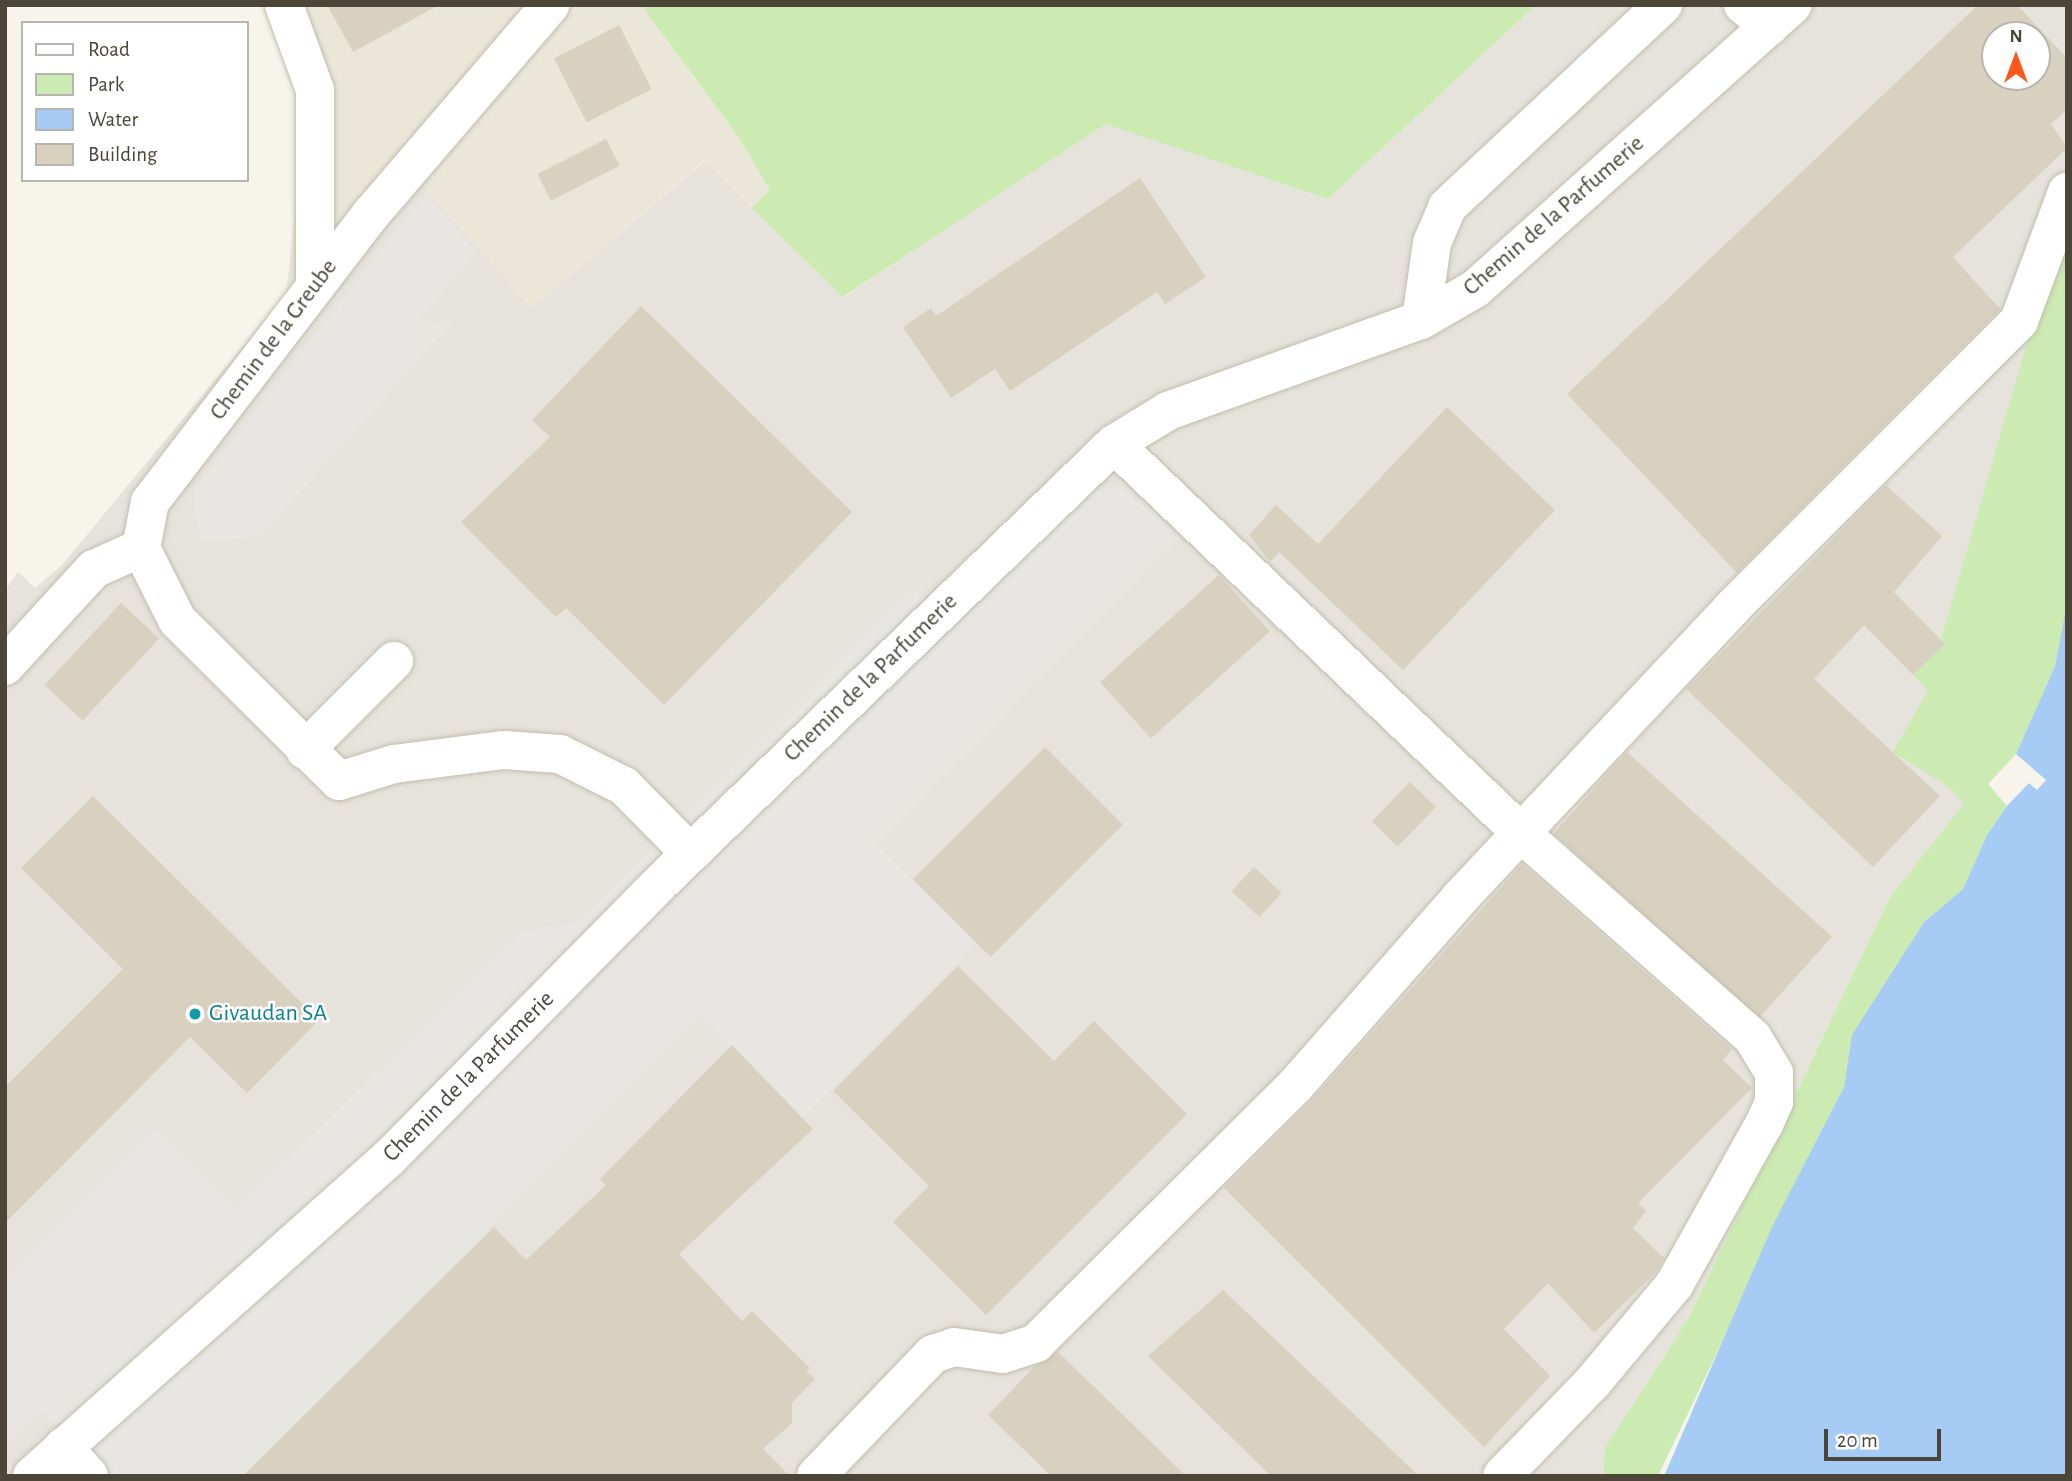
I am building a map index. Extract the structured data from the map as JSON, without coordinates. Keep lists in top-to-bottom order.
{
  "streets": {
    "street": ["Chemin de la Parfumerie", "Chemin de la Greube"]
  },
  "places": ["Givaudan SA"],
  "legend": [
    "Road",
    "Park",
    "Water",
    "Building"
  ],
  "scale_bar": "20 m",
  "north": "top"
}
